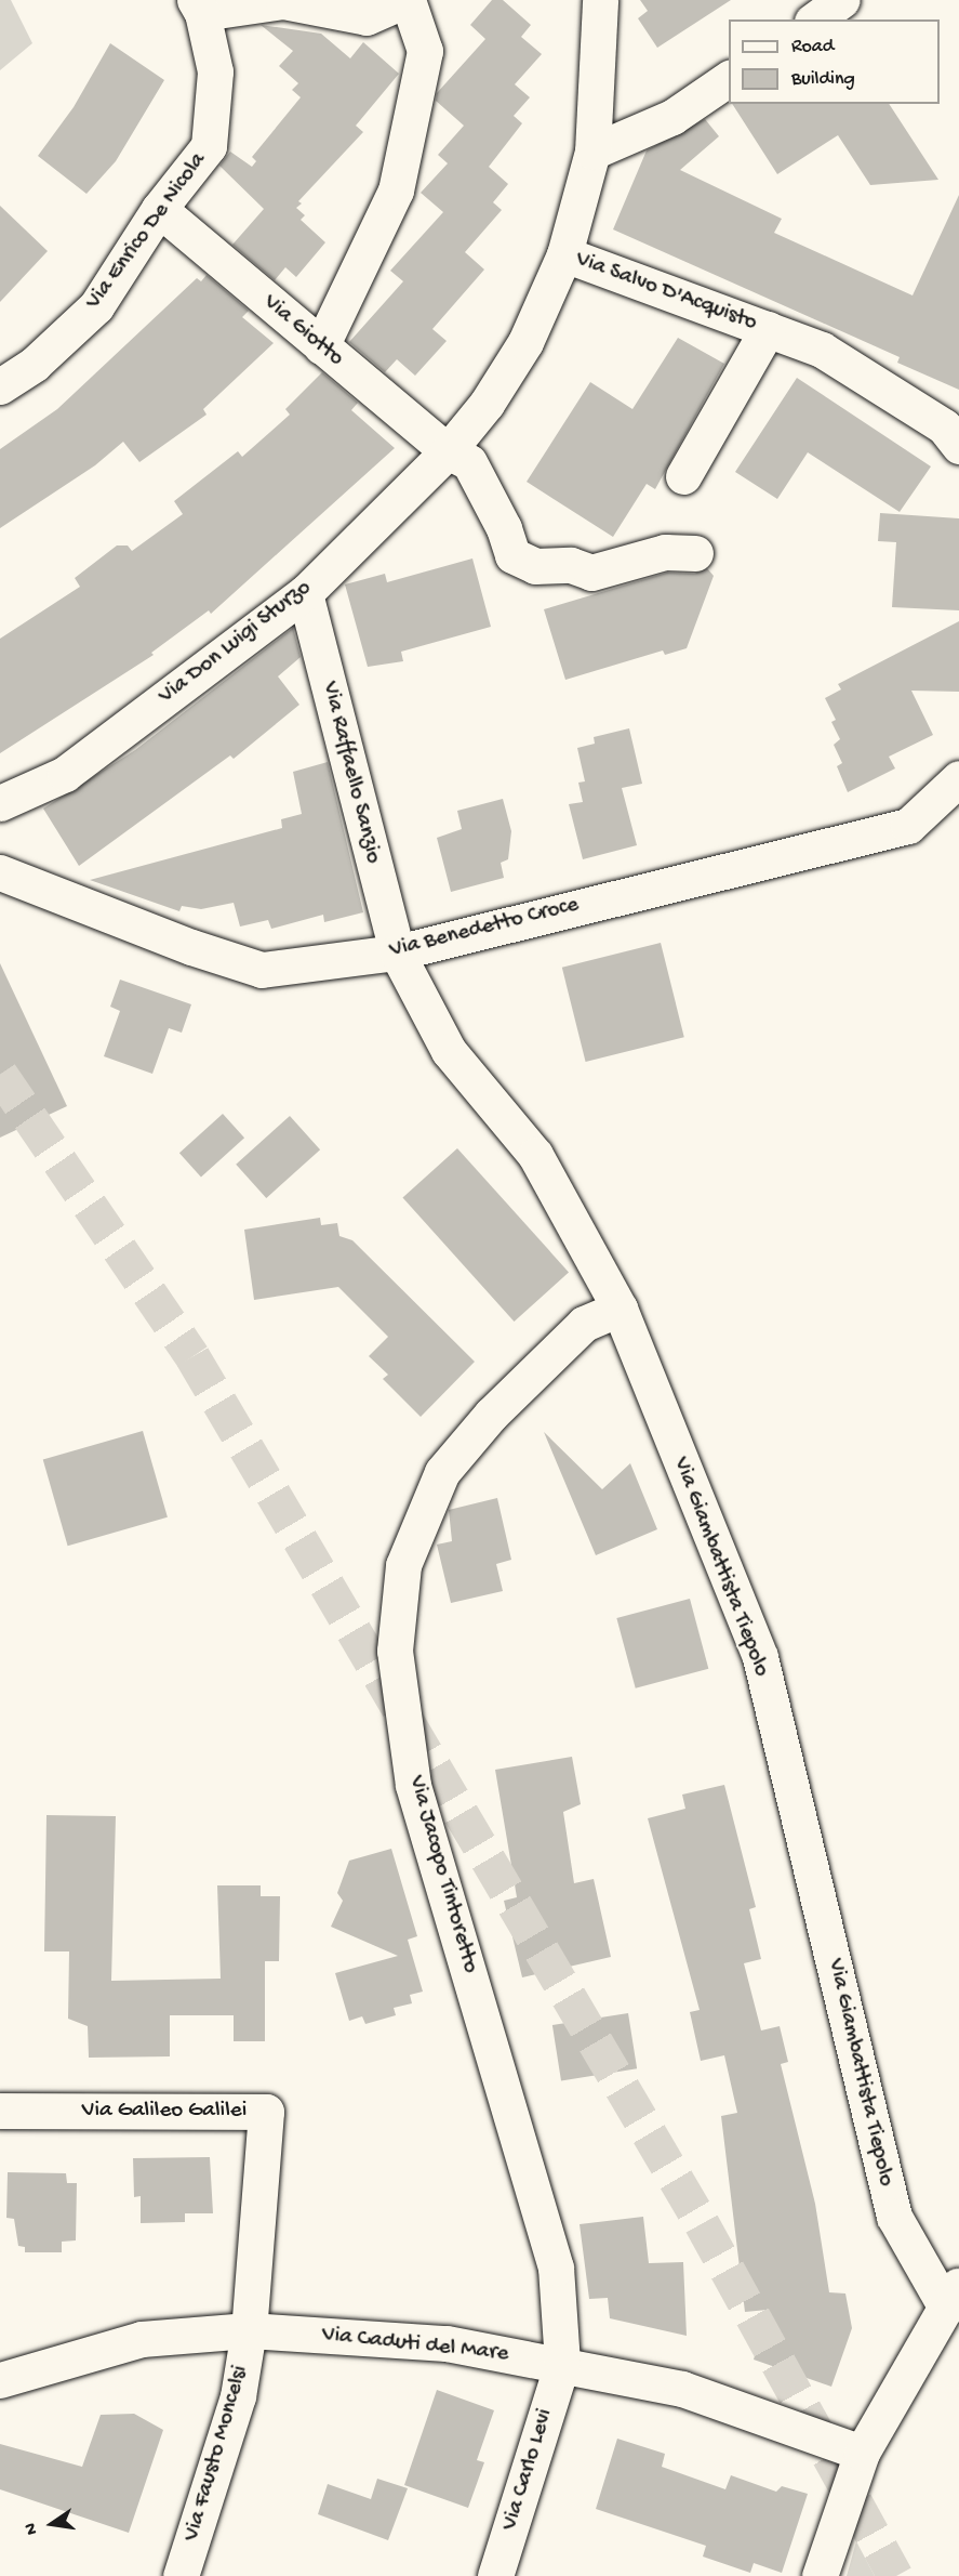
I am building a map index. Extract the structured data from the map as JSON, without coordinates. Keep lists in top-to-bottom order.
{
  "streets": {
    "street": [
      "Via Enrico De Nicola",
      "Via Salvo D'Acquisto",
      "Via Giotto",
      "Via Don Luigi Sturzo",
      "Via Raffaello Sanzio",
      "Via Benedetto Croce",
      "Via Giambattista Tiepolo",
      "Via Jacopo Tintoretto",
      "Via Galileo Galilei",
      "Via Caduti del Mare",
      "Via Fausto Moncelsi",
      "Via Carlo Levi"
    ]
  },
  "crossings": [
    ["Via Enrico De Nicola", "Via Giotto"],
    ["Via Salvo D'Acquisto", "Via Don Luigi Sturzo"],
    ["Via Giotto", "Via Don Luigi Sturzo"],
    ["Via Don Luigi Sturzo", "Via Raffaello Sanzio"],
    ["Via Raffaello Sanzio", "Via Benedetto Croce"],
    ["Via Raffaello Sanzio", "Via Giambattista Tiepolo"],
    ["Via Benedetto Croce", "Via Giambattista Tiepolo"],
    ["Via Giambattista Tiepolo", "Via Jacopo Tintoretto"],
    ["Via Jacopo Tintoretto", "Via Caduti del Mare"],
    ["Via Jacopo Tintoretto", "Via Carlo Levi"],
    ["Via Galileo Galilei", "Via Caduti del Mare"],
    ["Via Galileo Galilei", "Via Fausto Moncelsi"],
    ["Via Caduti del Mare", "Via Fausto Moncelsi"],
    ["Via Caduti del Mare", "Via Carlo Levi"]
  ],
  "legend": ["Road", "Building"],
  "north": "left"
}
